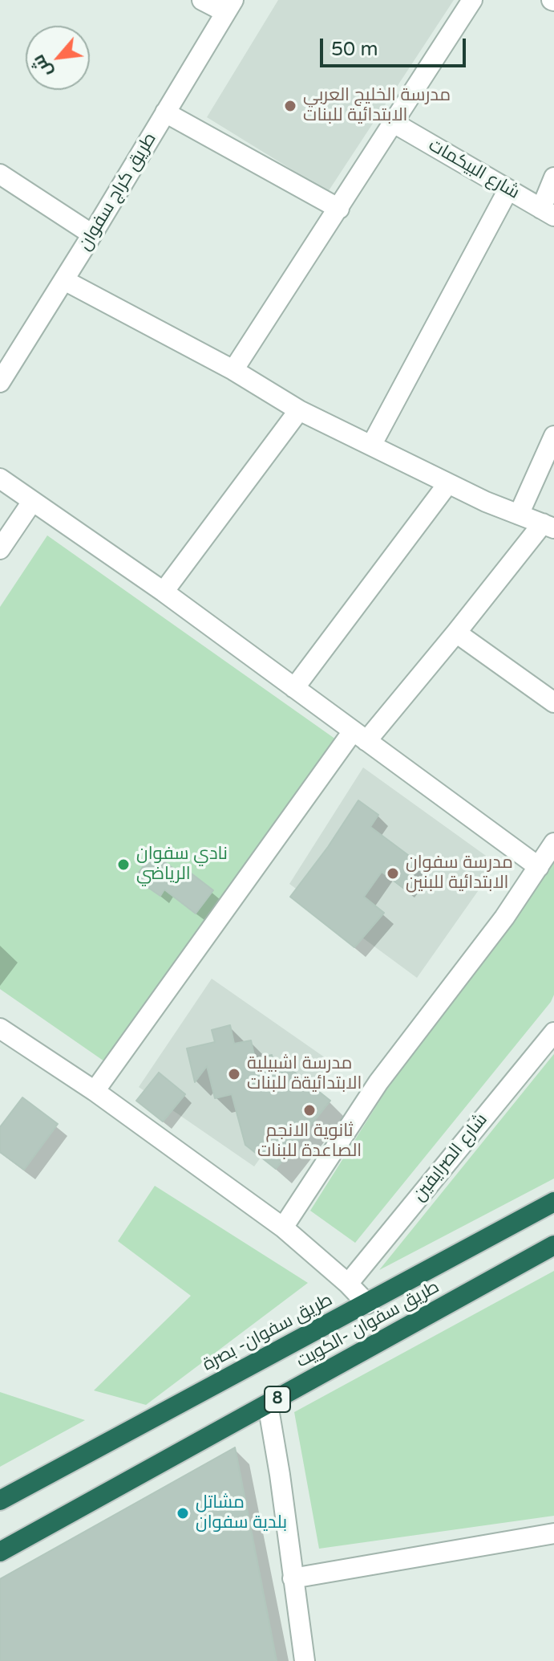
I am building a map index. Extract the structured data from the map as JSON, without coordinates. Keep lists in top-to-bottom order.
{
  "streets": {
    "highway": ["طريق سفوان -الكويت", "طريق سفوان- بصرة", "8"],
    "street": ["شارع البيكمات", "طريق كراج سفوان", "شارع الصرايفين"]
  },
  "places": [
    "مدرسة الخليج العربي الابتدائية للبنات",
    "نادي سفوان الرياضي",
    "مدرسة سفوان الابتدائية للبنين",
    "مدرسة اشبيلية الابتدائيةة للبنات",
    "ثانوية الانجم الصاعدة للبنات",
    "مشاتل بلدية سفوان"
  ],
  "scale_bar": "50 m",
  "north": "bottom left"
}
